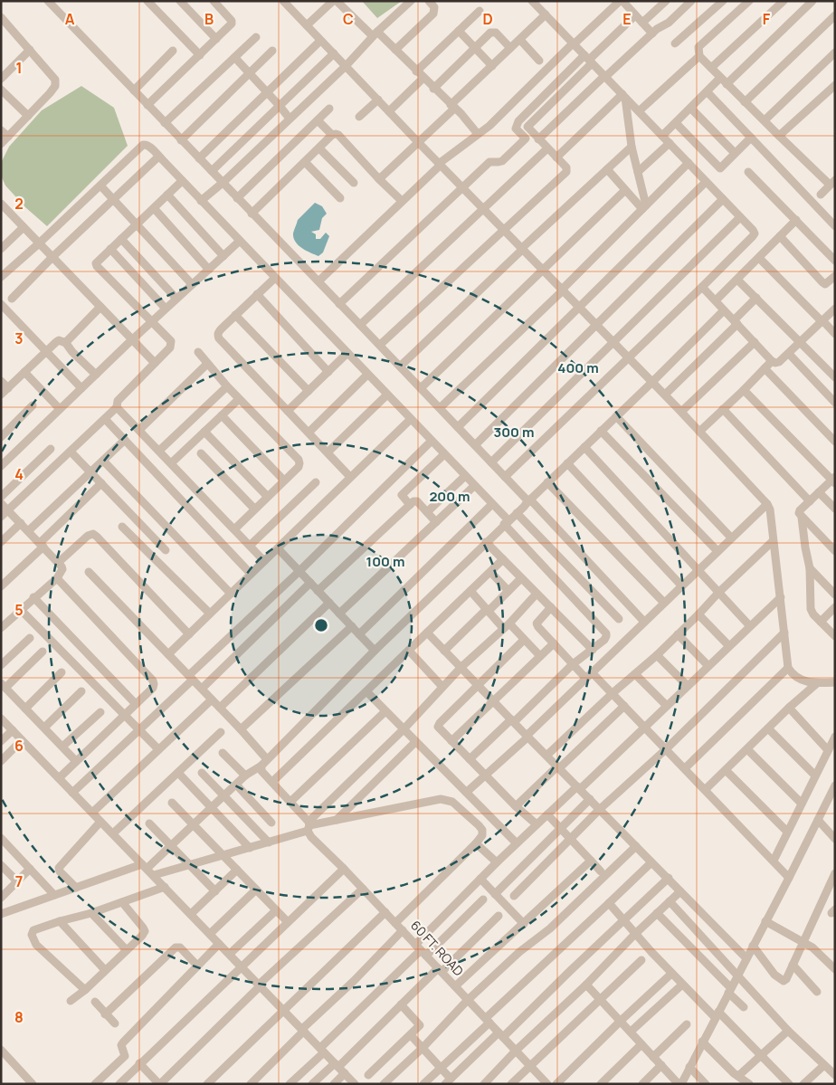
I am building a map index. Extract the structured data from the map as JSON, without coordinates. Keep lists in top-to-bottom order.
{
  "streets": {
    "street": ["60 FT. ROAD"]
  },
  "grid": {
    "columns": [
      "A",
      "B",
      "C",
      "D",
      "E",
      "F"
    ],
    "rows": [
      "1",
      "2",
      "3",
      "4",
      "5",
      "6",
      "7",
      "8"
    ]
  },
  "rings": [
    "400 m",
    "300 m",
    "200 m",
    "100 m"
  ]
}
